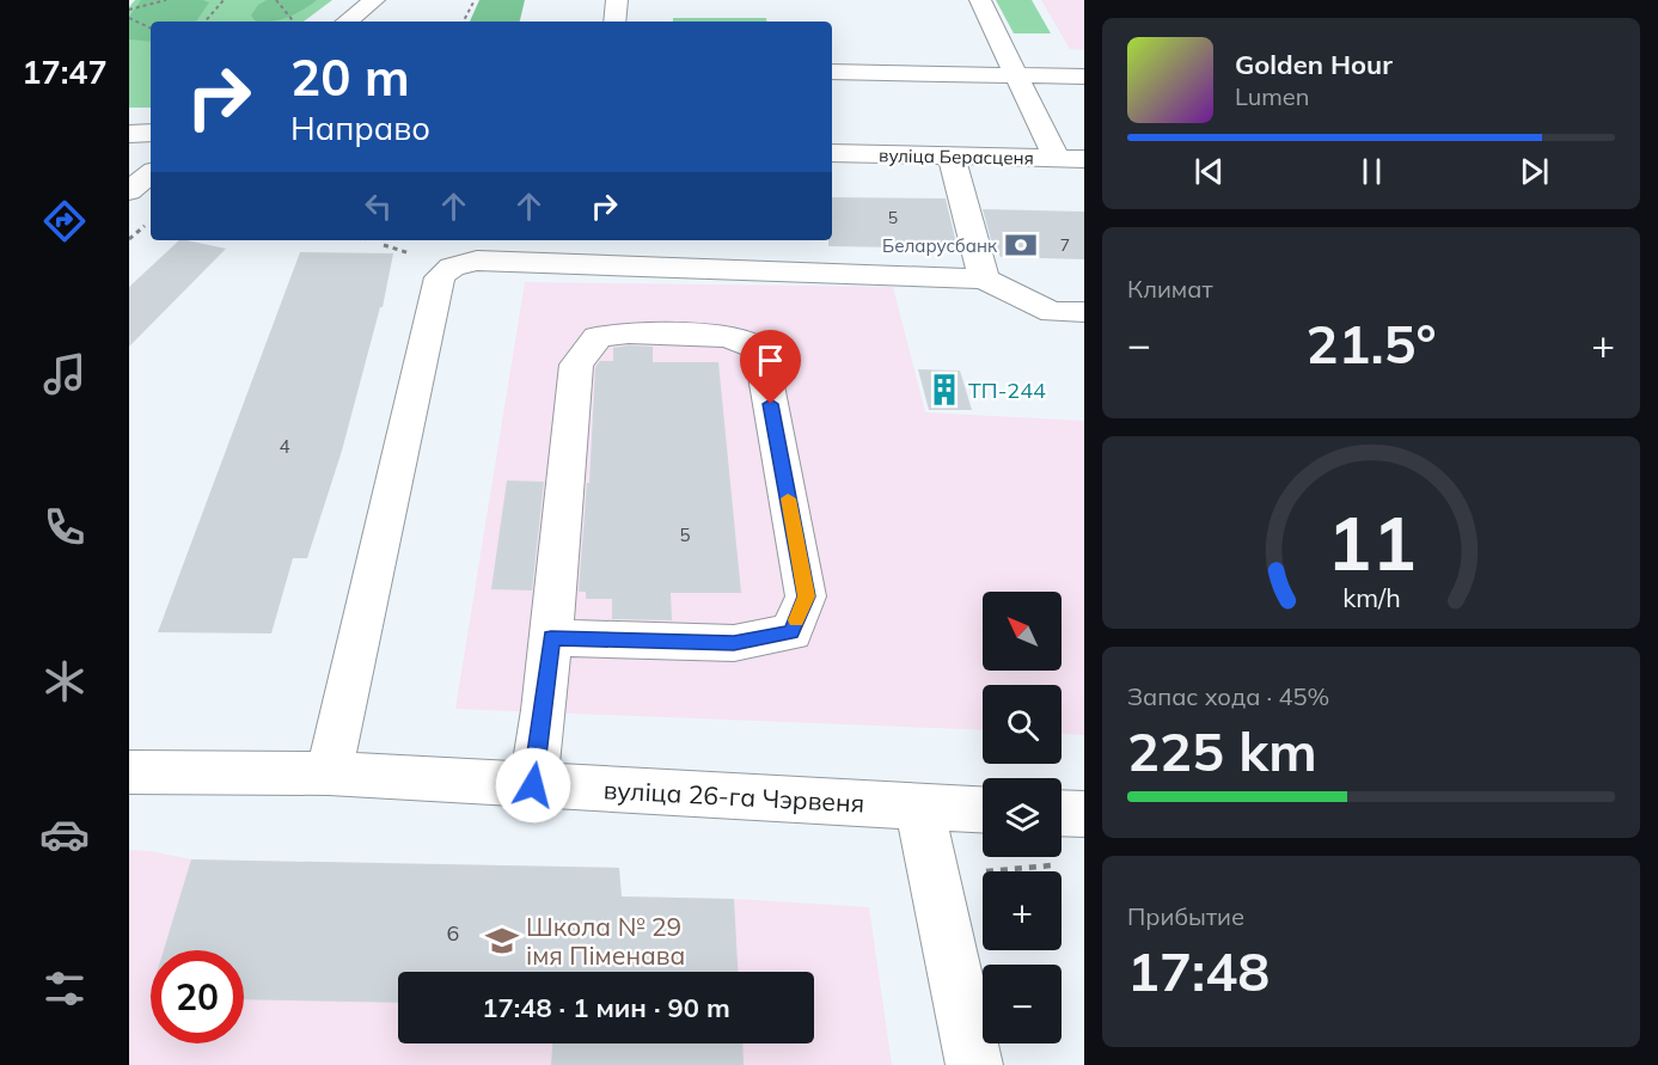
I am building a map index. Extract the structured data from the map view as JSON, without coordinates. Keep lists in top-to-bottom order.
{
  "streets": {
    "street": ["вуліца Берасценя", "вуліца 26-га Чэрвеня"]
  },
  "places": {
    "bank": ["Беларусбанк"],
    "building": ["ТП-244"],
    "school or university": ["Школа № 29 імя Піменава"]
  },
  "house_numbers": [
    "5",
    "7",
    "4",
    "5",
    "6"
  ],
  "north": "top left",
  "page": {
    "tabs": "17:47",
    "turn": ["20 m", "Направо"],
    "song": ["Golden Hour", "Lumen"],
    "tile": [
      "Климат",
      ["Запас хода · 45%", "225 km"],
      ["Прибытие", "17:48"]
    ],
    "heat": ["−", "21.5°", "+"],
    "map_buttons": ["+", "−"],
    "limit": "20",
    "trip": "17:48 · 1 мин · 90 m",
    "gauge": ["11", "km/h"]
  }
}
